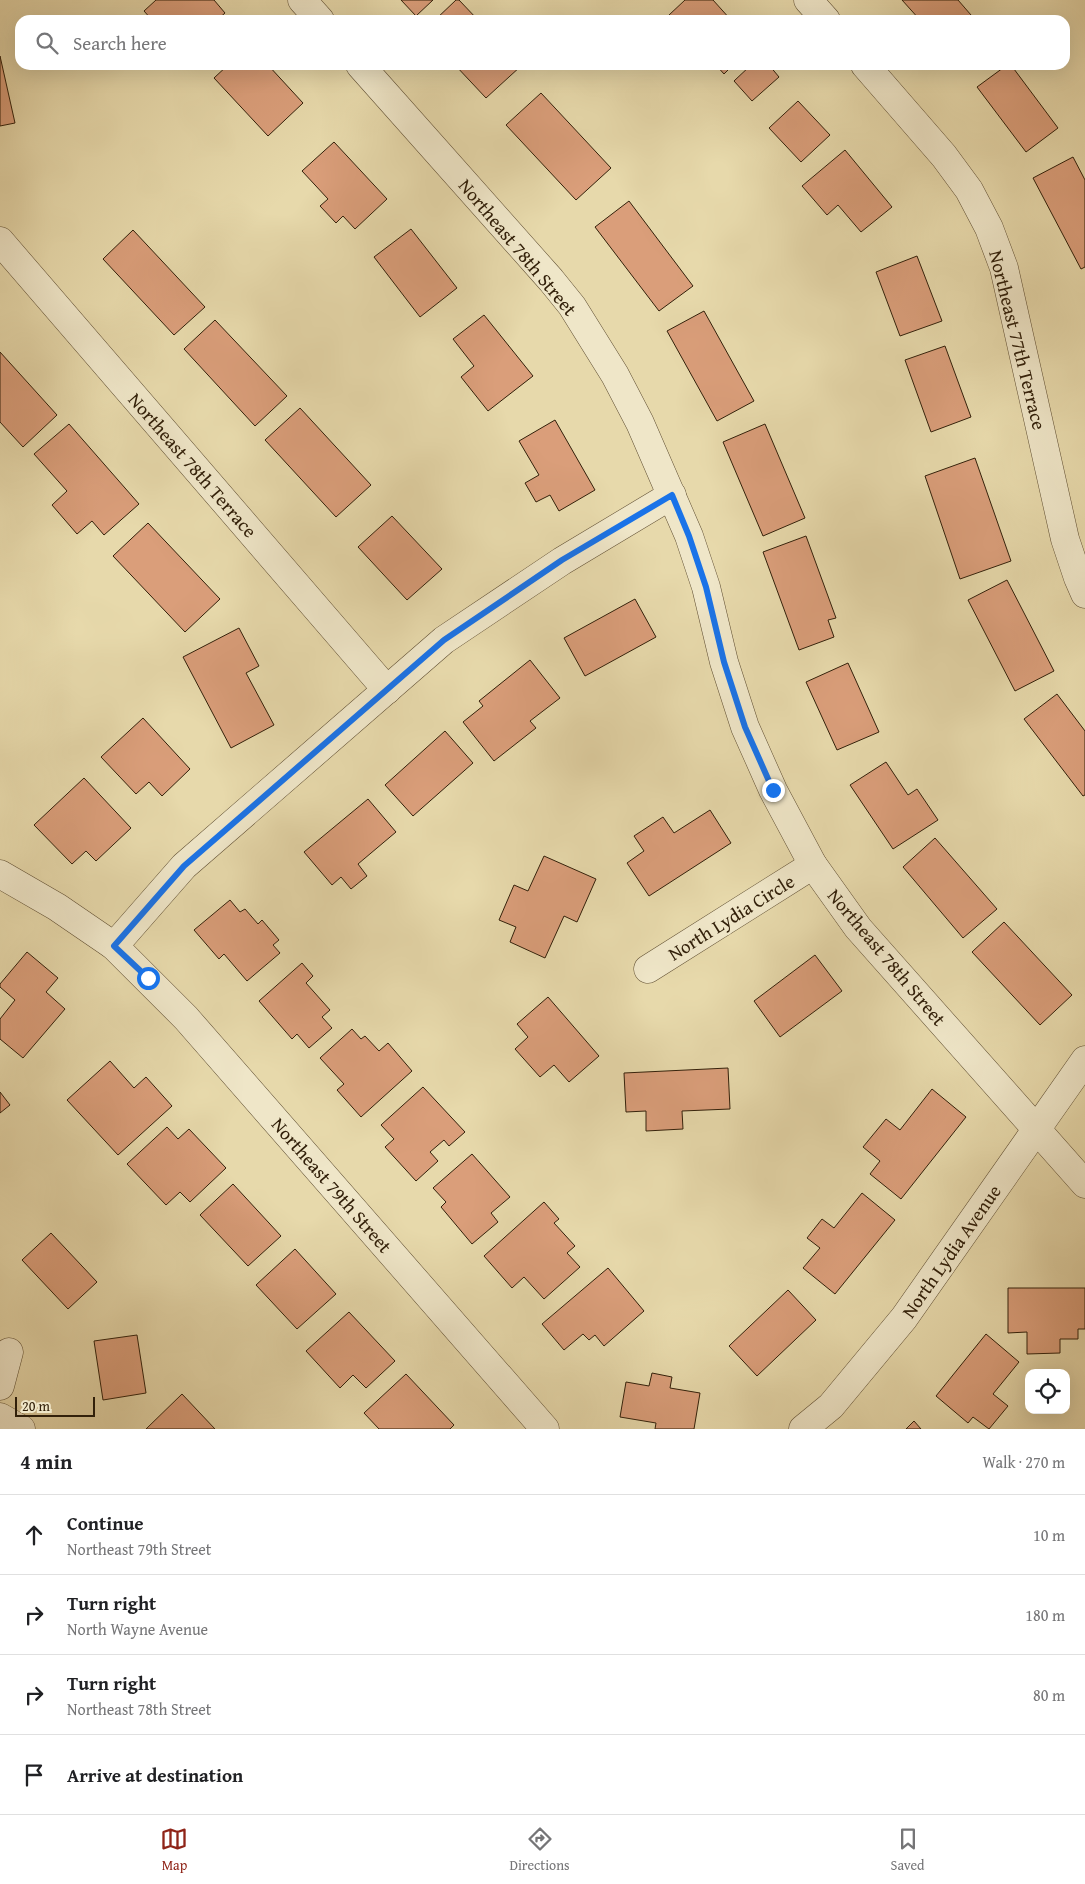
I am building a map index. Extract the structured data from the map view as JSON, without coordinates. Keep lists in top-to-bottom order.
{
  "streets": {
    "street": [
      "Northeast 78th Street",
      "Northeast 77th Terrace",
      "Northeast 78th Terrace",
      "North Lydia Circle",
      "Northeast 79th Street",
      "North Lydia Avenue"
    ]
  },
  "crossings": [
    ["Northeast 78th Street", "North Lydia Circle"],
    ["Northeast 78th Street", "North Lydia Avenue"]
  ],
  "scale_bar": "20 m",
  "page": {
    "search": "Search here",
    "scale": "20 m",
    "heading": ["4 min", "Walk · 270 m"],
    "list": [
      ["Continue", "Northeast 79th Street", "10 m"],
      ["Turn right", "North Wayne Avenue", "180 m"],
      ["Turn right", "Northeast 78th Street", "80 m"],
      "Arrive at destination"
    ],
    "nav": ["Map", "Directions", "Saved"]
  }
}
